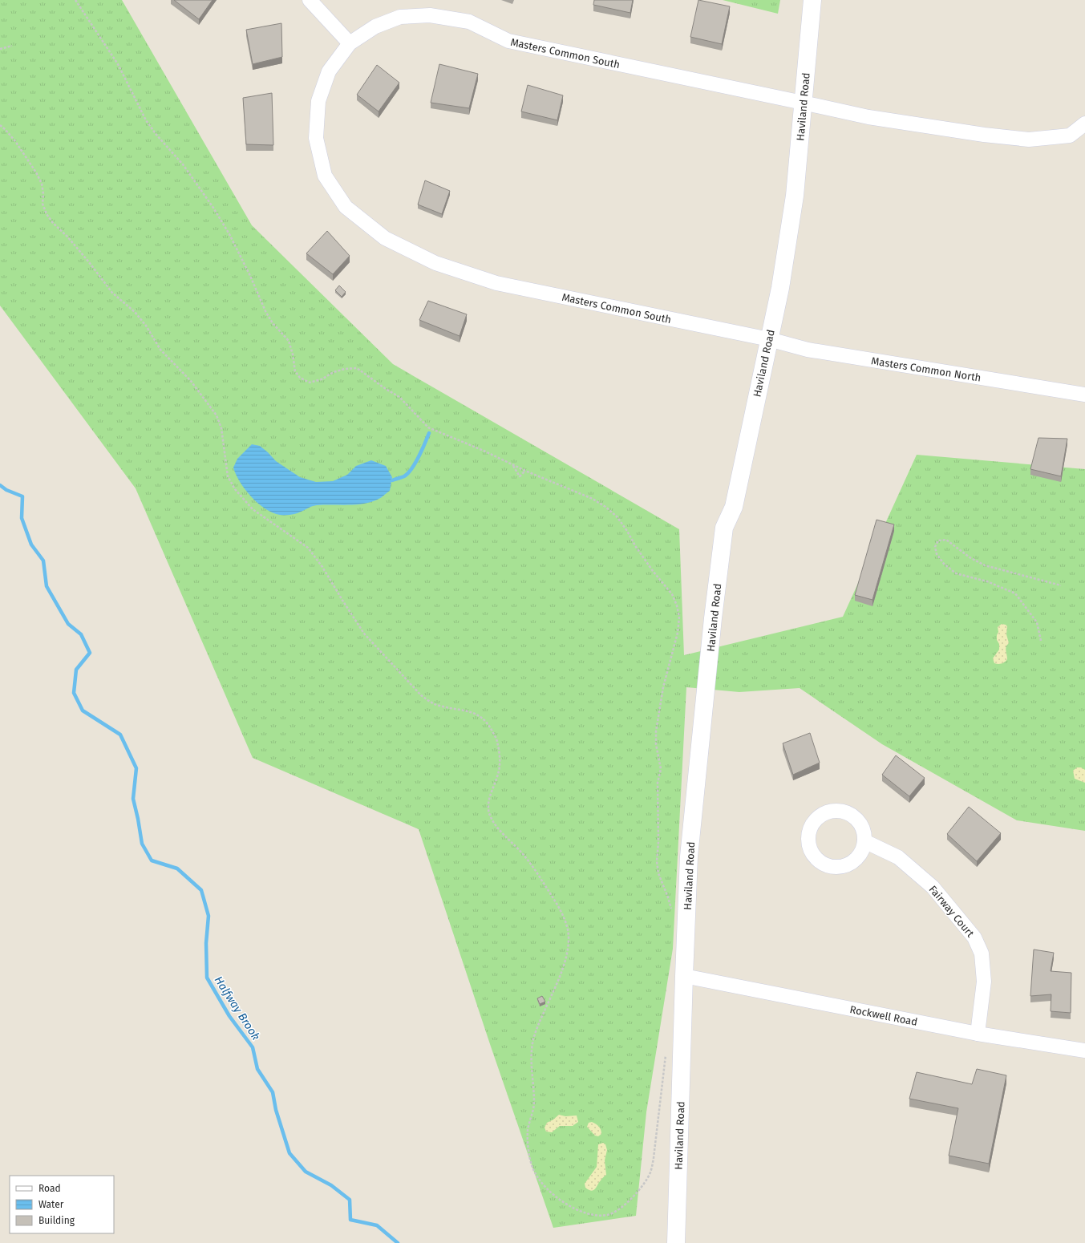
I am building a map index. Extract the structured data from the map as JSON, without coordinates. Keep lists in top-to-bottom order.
{
  "streets": {
    "street": [
      "Masters Common South",
      "Haviland Road",
      "Masters Common North",
      "Fairway Court",
      "Rockwell Road"
    ]
  },
  "crossings": [
    ["Masters Common South", "Haviland Road"],
    ["Masters Common South", "Masters Common North"],
    ["Haviland Road", "Masters Common North"],
    ["Haviland Road", "Rockwell Road"],
    ["Fairway Court", "Rockwell Road"]
  ],
  "water": ["Halfway Brook"],
  "legend": ["Road", "Water", "Building"]
}
